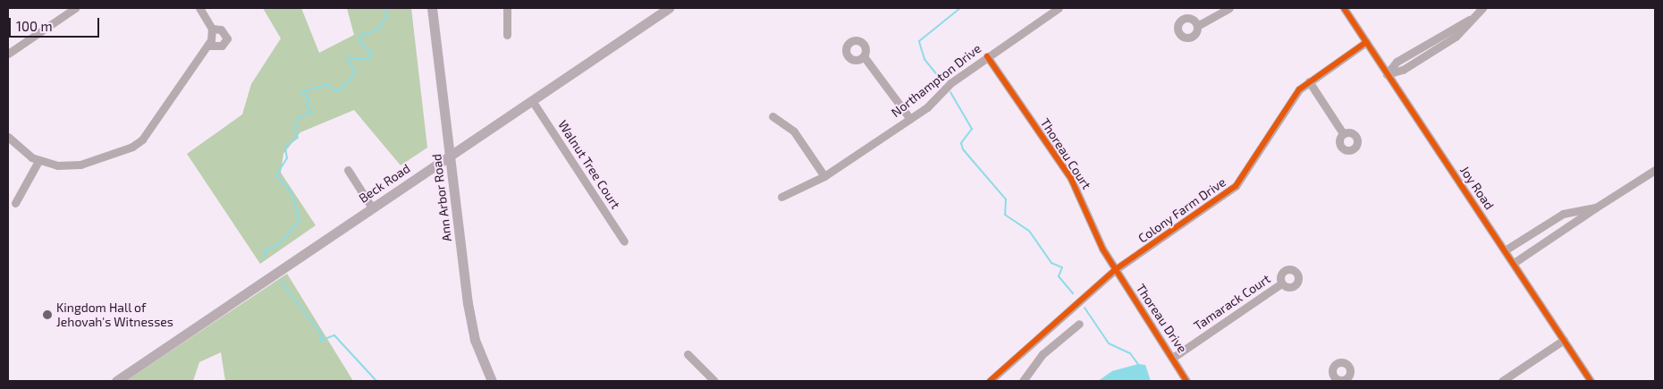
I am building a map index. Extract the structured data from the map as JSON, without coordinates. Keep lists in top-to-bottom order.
{
  "streets": {
    "main road": ["Beck Road", "Ann Arbor Road"],
    "street": [
      "Northampton Drive",
      "Thoreau Court",
      "Walnut Tree Court",
      "Joy Road",
      "Colony Farm Drive",
      "Tamarack Court",
      "Thoreau Drive"
    ]
  },
  "crossings": [
    ["Northampton Drive", "Thoreau Court"],
    ["Thoreau Court", "Colony Farm Drive"],
    ["Thoreau Court", "Thoreau Drive"],
    ["Walnut Tree Court", "Beck Road"],
    ["Beck Road", "Ann Arbor Road"],
    ["Joy Road", "Colony Farm Drive"],
    ["Colony Farm Drive", "Thoreau Drive"],
    ["Tamarack Court", "Thoreau Drive"]
  ],
  "places": ["Kingdom Hall of Jehovah's Witnesses"],
  "scale_bar": "100 m"
}
